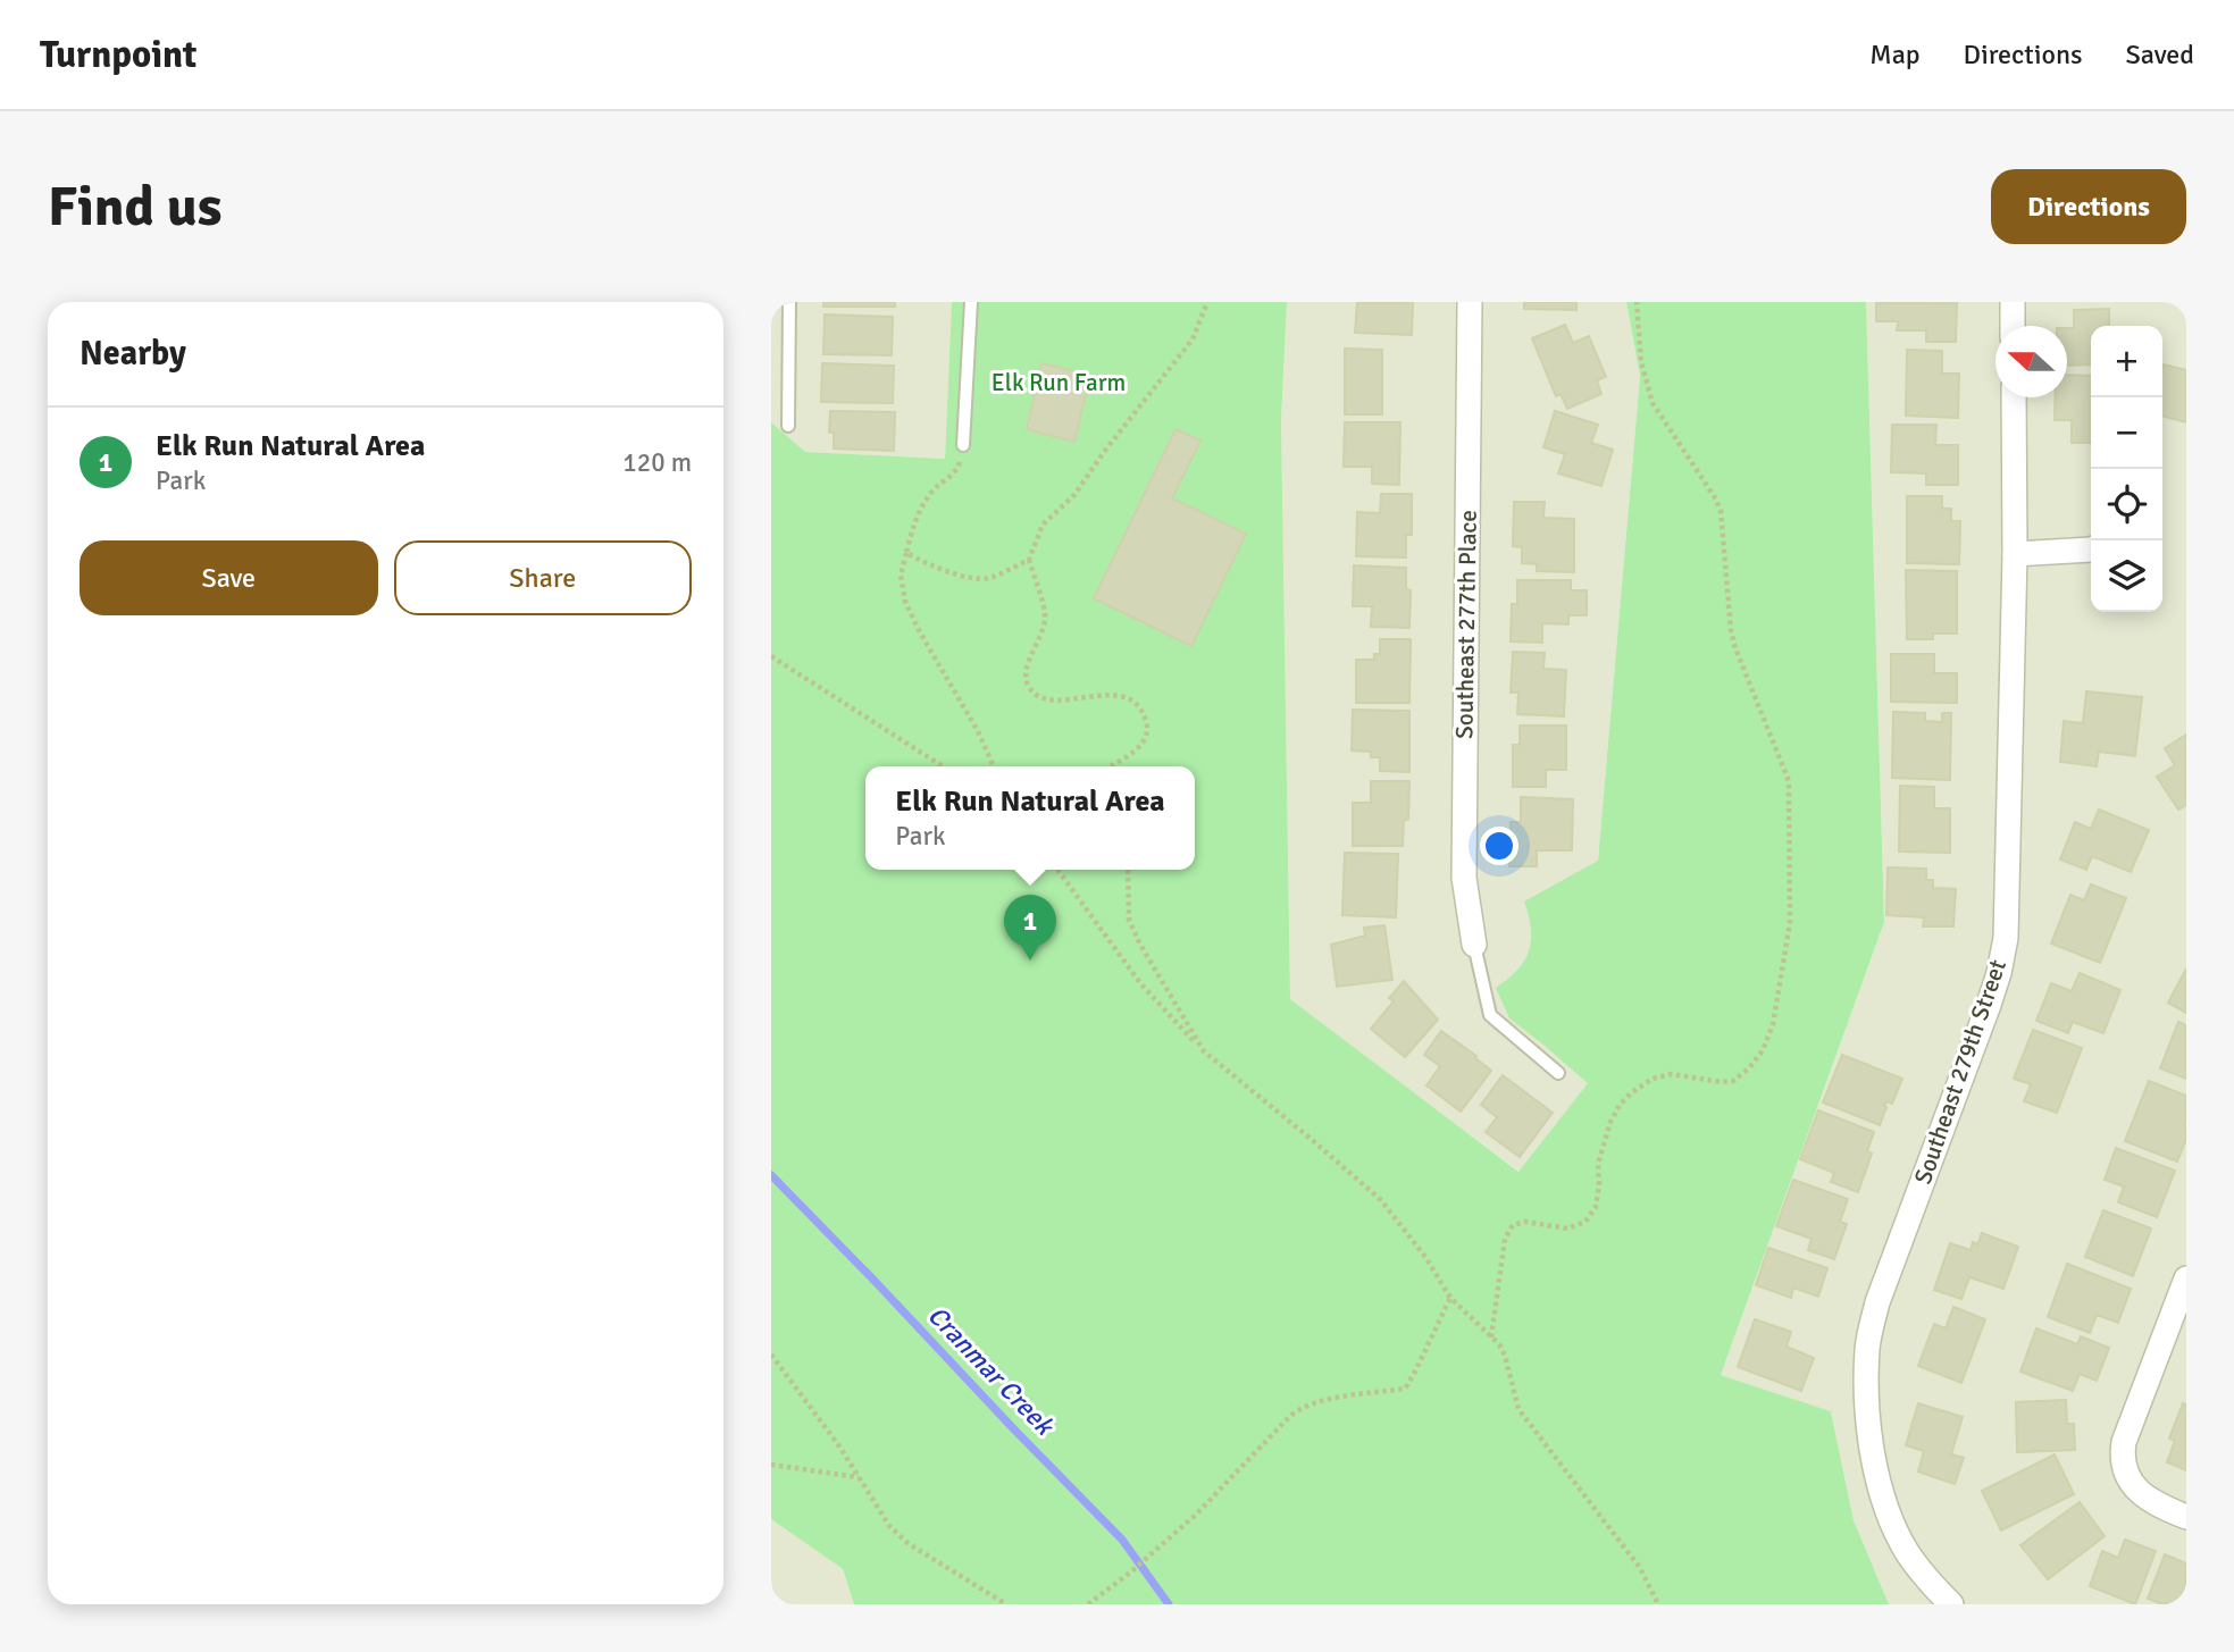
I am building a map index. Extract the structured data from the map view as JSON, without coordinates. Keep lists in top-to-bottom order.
{
  "streets": {
    "street": ["Southeast 277th Place", "Southeast 279th Street"]
  },
  "water": ["Cranmar Creek"],
  "parks": ["Elk Run Farm"],
  "north": "left",
  "page": {
    "header": "Turnpoint",
    "nav": ["Map", "Directions", "Saved"],
    "buttons": [
      "Directions",
      ["Save", "Share"]
    ],
    "title": "Find us",
    "heading": "Nearby",
    "map_buttons": ["+", "−"],
    "list": [
      {
        "mark": "1",
        "name": "Elk Run Natural Area",
        "note": "Park",
        "value": "120 m"
      }
    ],
    "popup": ["Elk Run Natural Area", "Park"],
    "pins": "1"
  }
}
